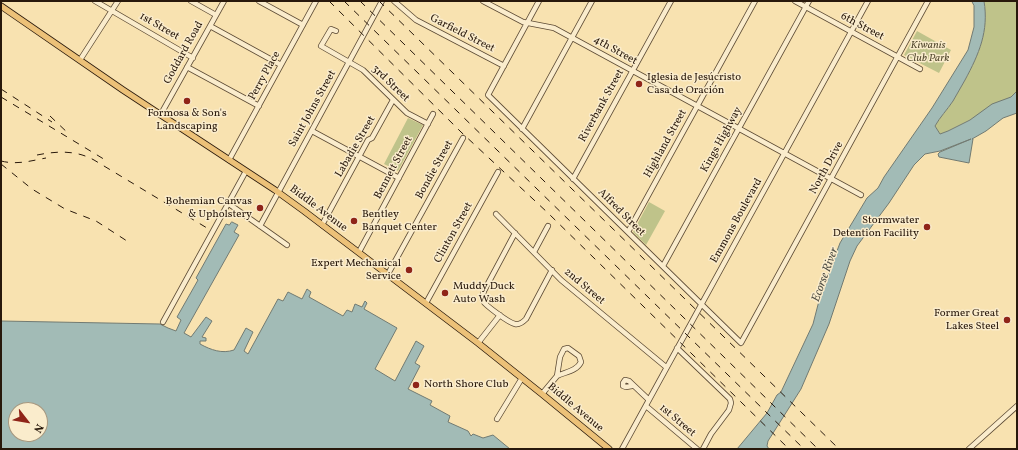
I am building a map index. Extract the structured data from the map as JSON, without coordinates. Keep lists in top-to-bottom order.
{
  "streets": {
    "main road": ["Biddle Avenue"],
    "street": [
      "1st Street",
      "6th Street",
      "Garfield Street",
      "4th Street",
      "Goddard Road",
      "Perry Place",
      "3rd Street",
      "Riverbank Street",
      "Saint Johns Street",
      "Kings Highway",
      "Highland Street",
      "Labadie Street",
      "Bennett Street",
      "North Drive",
      "Bondie Street",
      "Alfred Street",
      "Emmons Boulevard",
      "Clinton Street",
      "2nd Street"
    ]
  },
  "crossings": [
    ["1st Street", "Goddard Road"],
    ["1st Street", "Emmons Boulevard"],
    ["6th Street", "Kings Highway"],
    ["6th Street", "North Drive"],
    ["6th Street", "Emmons Boulevard"],
    ["Garfield Street", "Alfred Street"],
    ["4th Street", "Riverbank Street"],
    ["4th Street", "Kings Highway"],
    ["4th Street", "Highland Street"],
    ["4th Street", "North Drive"],
    ["4th Street", "Emmons Boulevard"],
    ["Goddard Road", "Biddle Avenue"],
    ["Perry Place", "Biddle Avenue"],
    ["3rd Street", "Saint Johns Street"],
    ["3rd Street", "Labadie Street"],
    ["3rd Street", "Bennett Street"],
    ["Riverbank Street", "Alfred Street"],
    ["Saint Johns Street", "Biddle Avenue"],
    ["Kings Highway", "Alfred Street"],
    ["Highland Street", "Alfred Street"],
    ["Labadie Street", "Biddle Avenue"],
    ["Bennett Street", "Biddle Avenue"],
    ["North Drive", "Alfred Street"],
    ["Bondie Street", "Biddle Avenue"],
    ["Biddle Avenue", "Clinton Street"],
    ["Alfred Street", "Emmons Boulevard"],
    ["Emmons Boulevard", "2nd Street"]
  ],
  "water": ["Ecorse River"],
  "parks": ["Kiwanis Club Park"],
  "places": [
    "Iglesia de Jesúcristo Casa de Oración",
    "Formosa & Son's Landscaping",
    "Bohemian Canvas & Upholstery",
    "Bentley Banquet Center",
    "Stormwater Detention Facility",
    "Expert Mechanical Service",
    "Muddy Duck Auto Wash",
    "Former Great Lakes Steel",
    "North Shore Club"
  ],
  "north": "bottom right"
}
